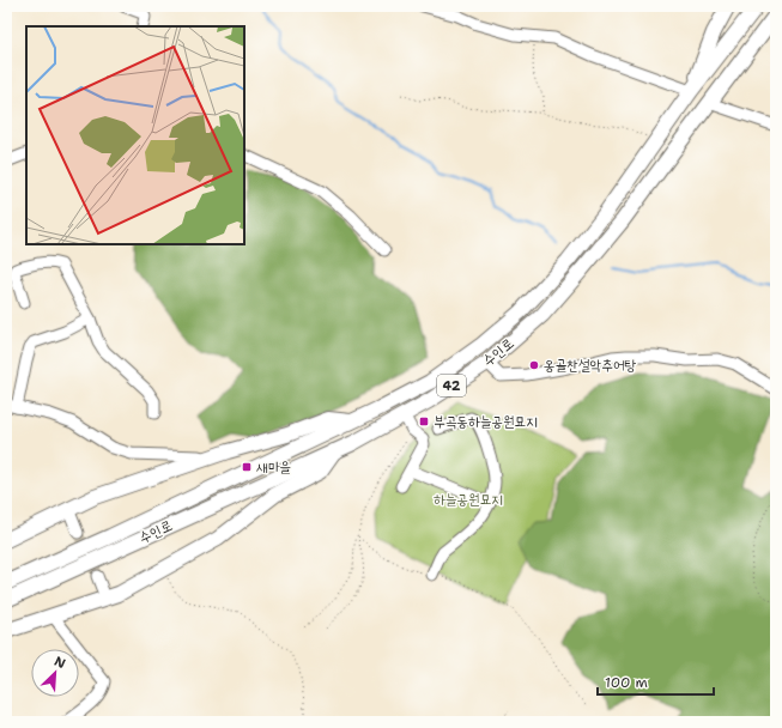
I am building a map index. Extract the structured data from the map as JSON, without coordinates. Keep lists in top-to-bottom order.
{
  "streets": {
    "main road": ["수인로", "42"]
  },
  "parks": ["하늘공원묘지"],
  "places": {
    "other": ["옹골찬설악추어탕"],
    "transit": ["부곡동하늘공원묘지", "새마을"]
  },
  "scale_bar": "100 m",
  "north": "top right"
}
